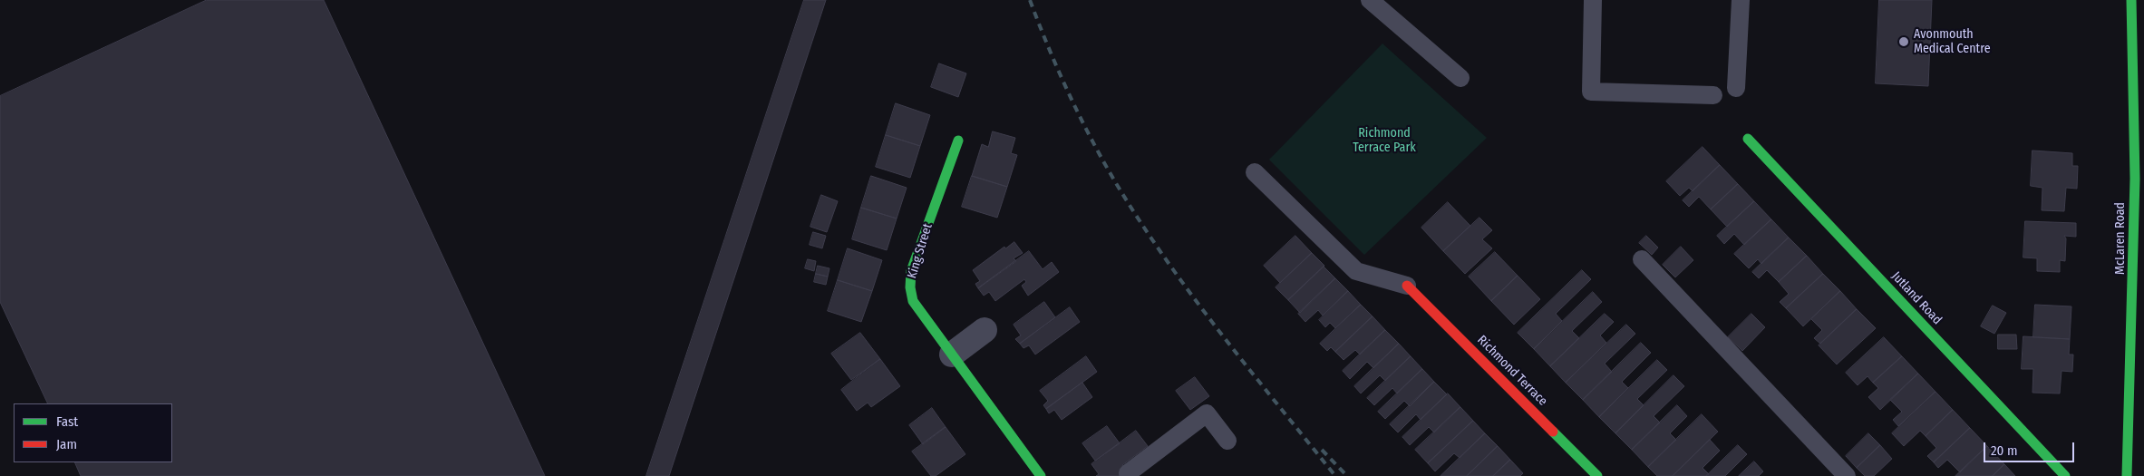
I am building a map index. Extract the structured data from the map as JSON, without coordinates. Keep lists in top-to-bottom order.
{
  "streets": {
    "street": [
      "McLaren Road",
      "King Street",
      "Jutland Road",
      "Richmond Terrace"
    ]
  },
  "parks": ["Richmond Terrace Park"],
  "places": ["Avonmouth Medical Centre"],
  "legend": ["Fast", "Jam"],
  "scale_bar": "20 m"
}
